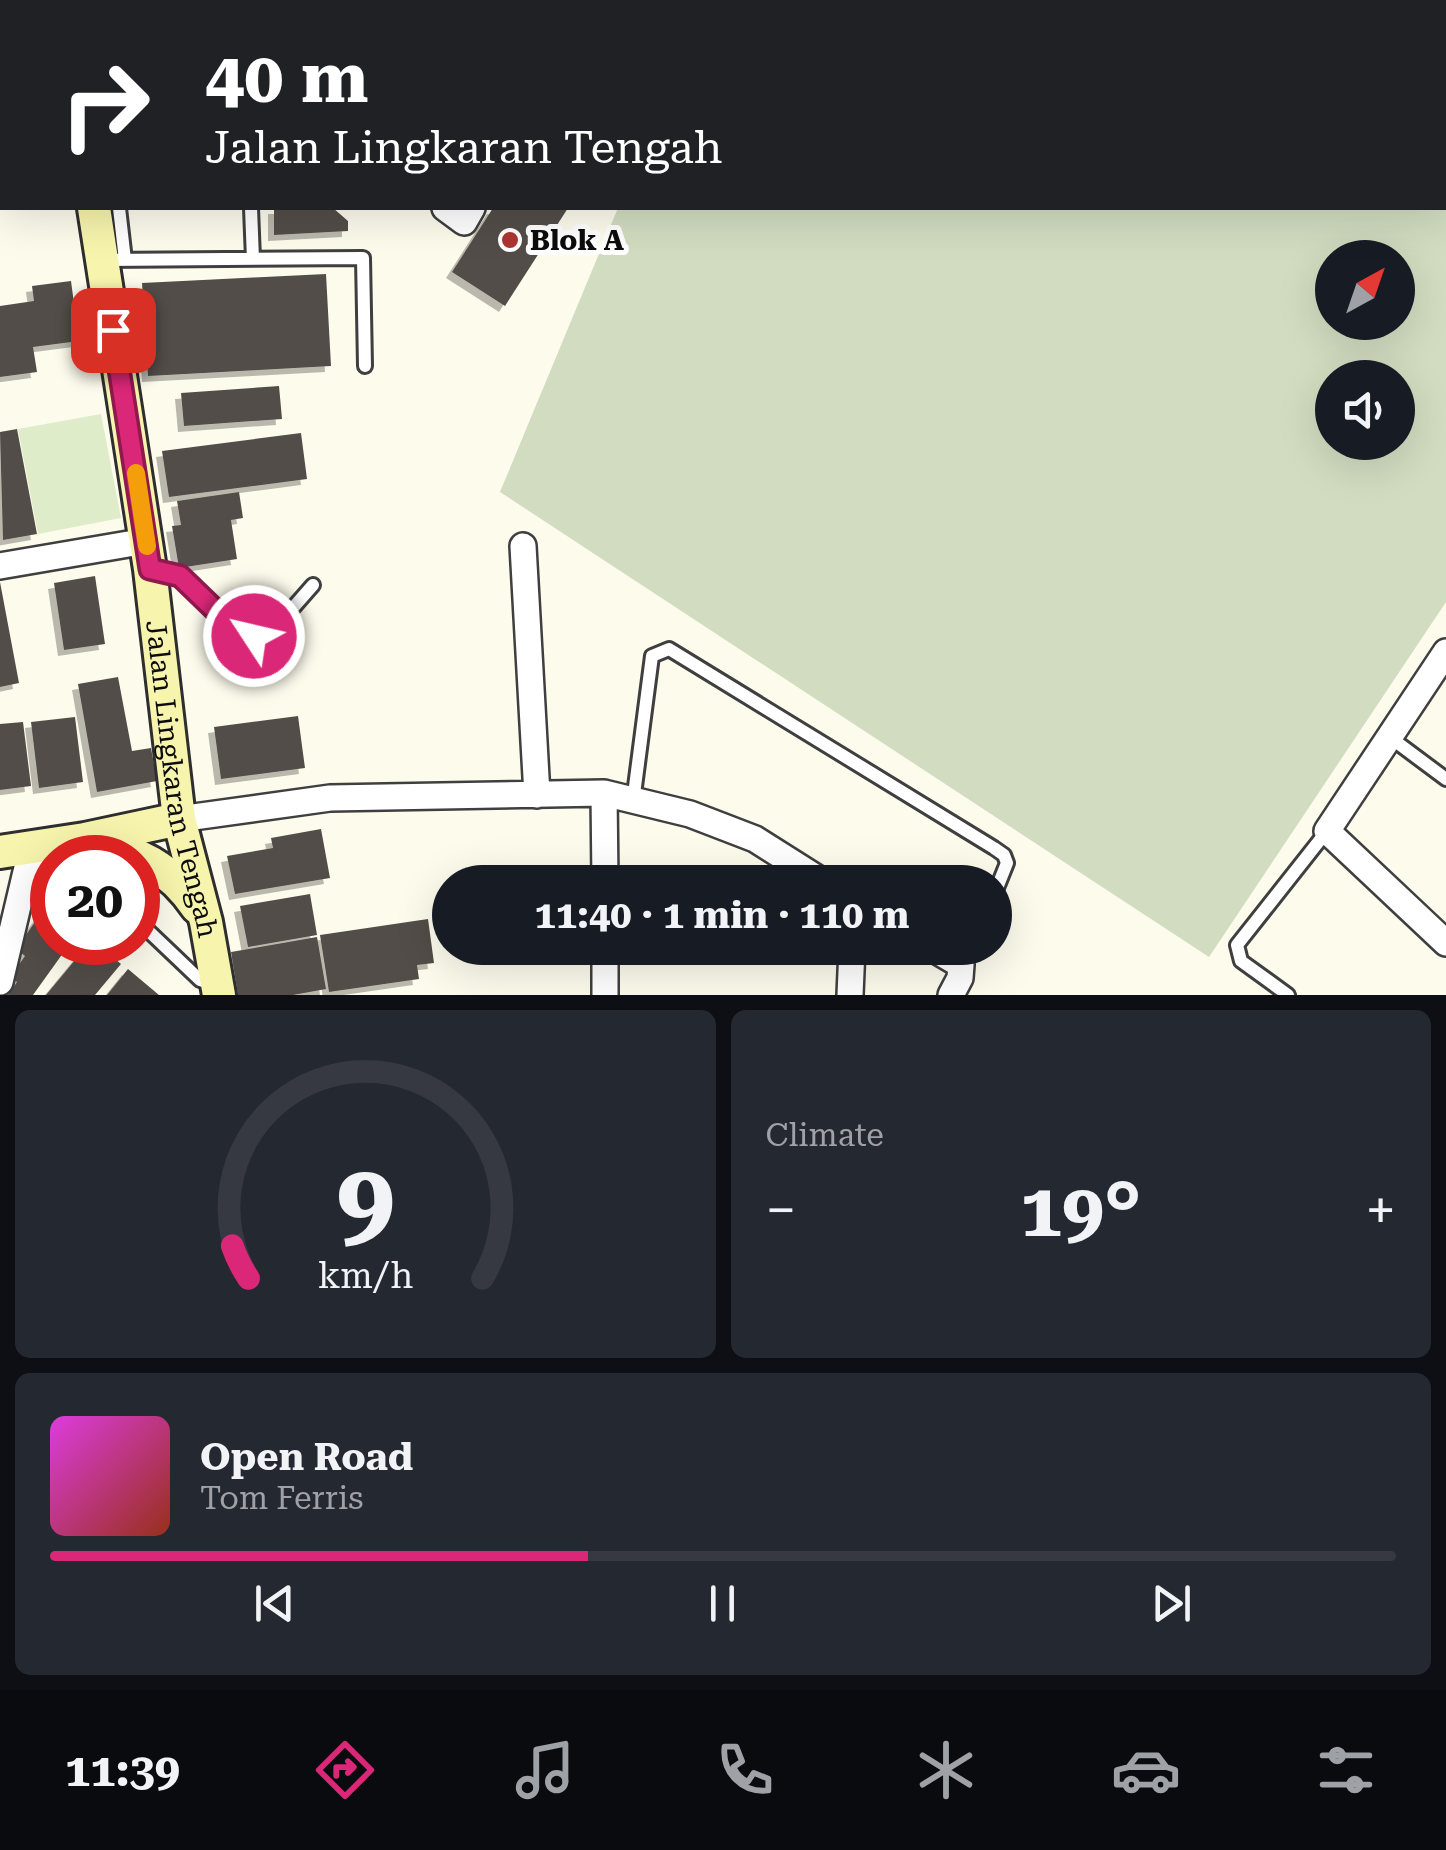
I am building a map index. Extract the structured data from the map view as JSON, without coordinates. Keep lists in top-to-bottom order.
{
  "streets": {
    "street": ["Jalan Lingkaran Tengah"]
  },
  "places": ["Blok A"],
  "north": "top right",
  "page": {
    "turn": ["40 m", "Jalan Lingkaran Tengah"],
    "limit": "20",
    "trip": "11:40 · 1 min · 110 m",
    "tile": "Climate",
    "heat": ["−", "19°", "+"],
    "song": ["Open Road", "Tom Ferris"],
    "tabs": "11:39",
    "gauge": ["9", "km/h"]
  }
}
